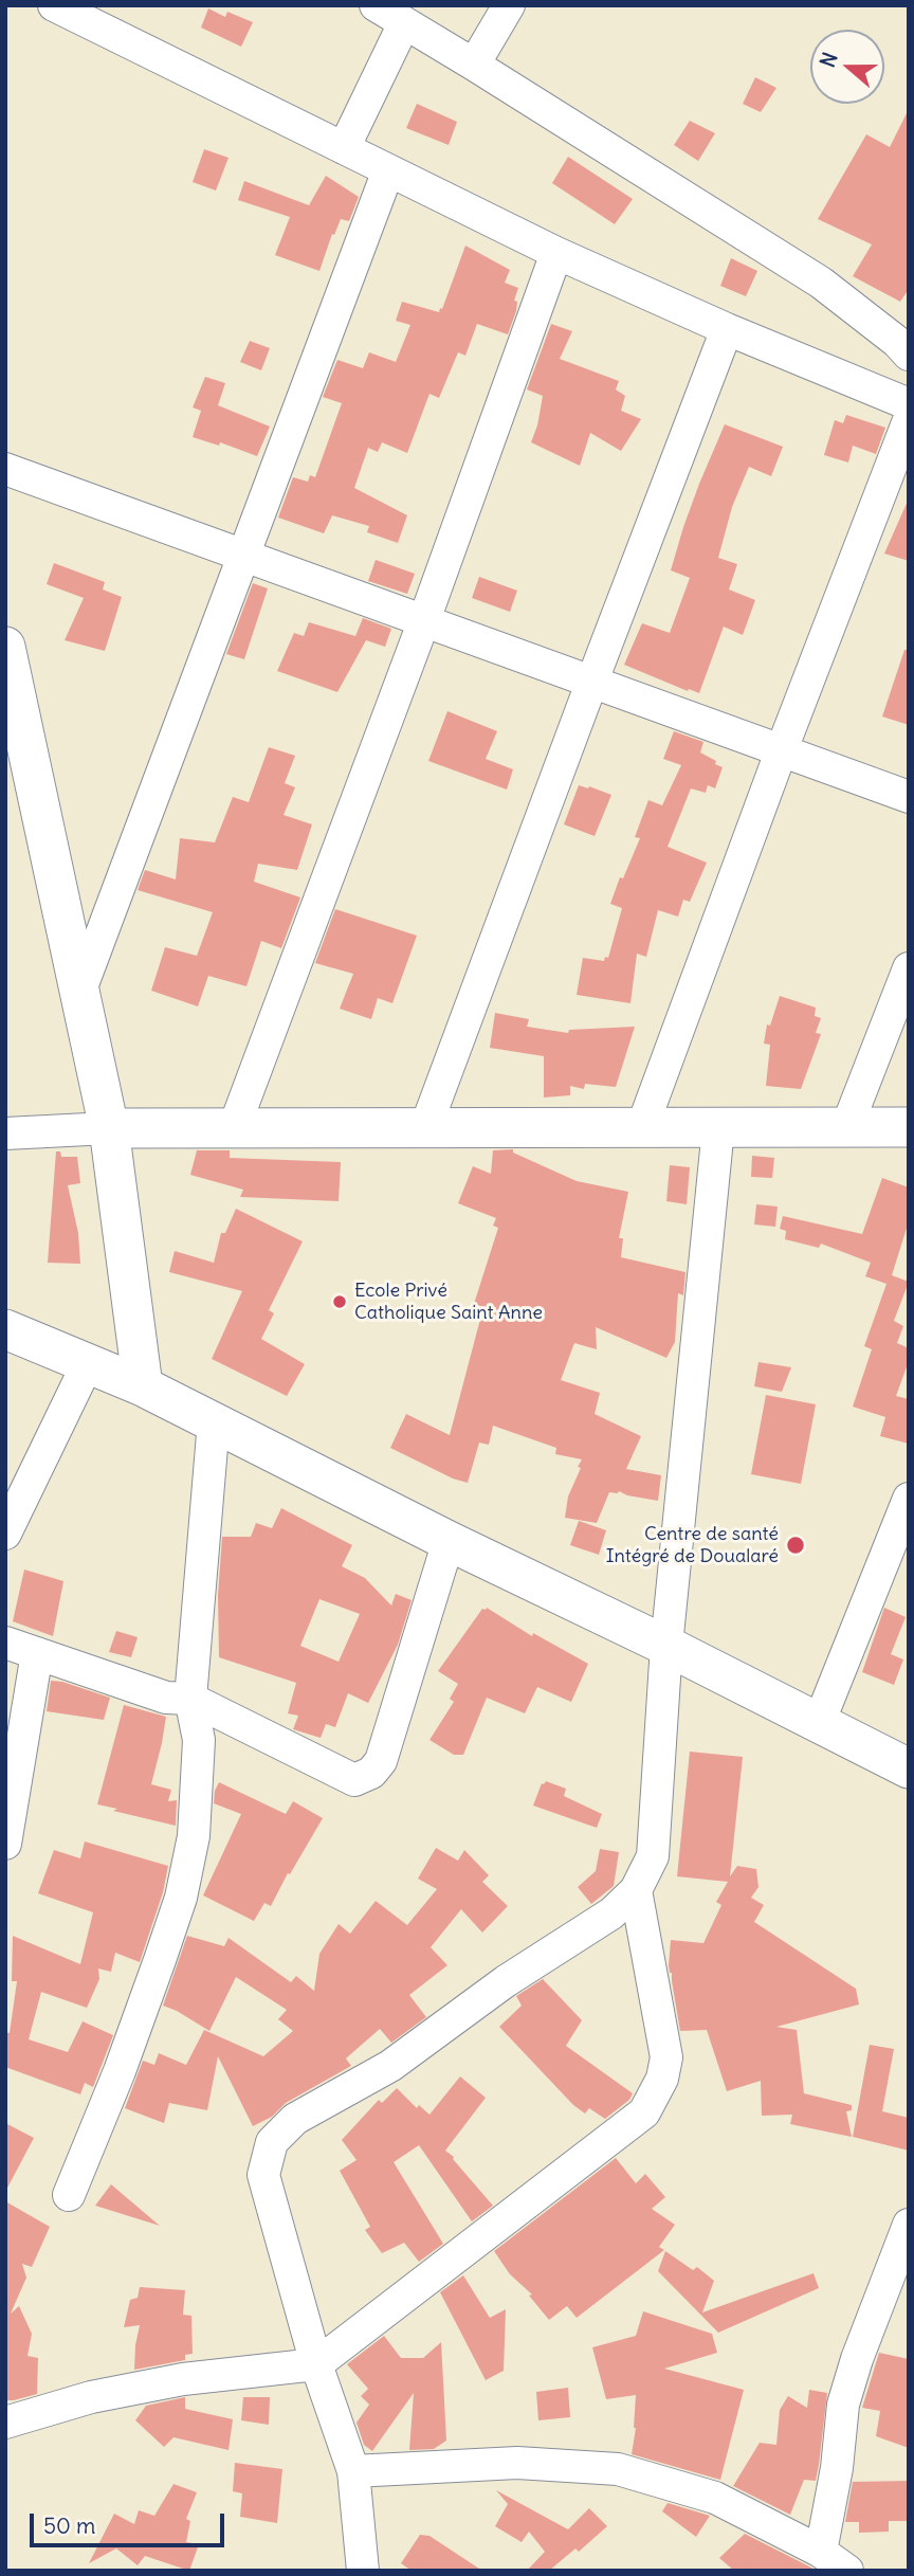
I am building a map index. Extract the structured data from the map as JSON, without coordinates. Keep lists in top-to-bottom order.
{
  "places": ["Ecole Privé Catholique Saint Anne", "Centre de santé Intégré de Doualaré"],
  "scale_bar": "50 m",
  "north": "left"
}
